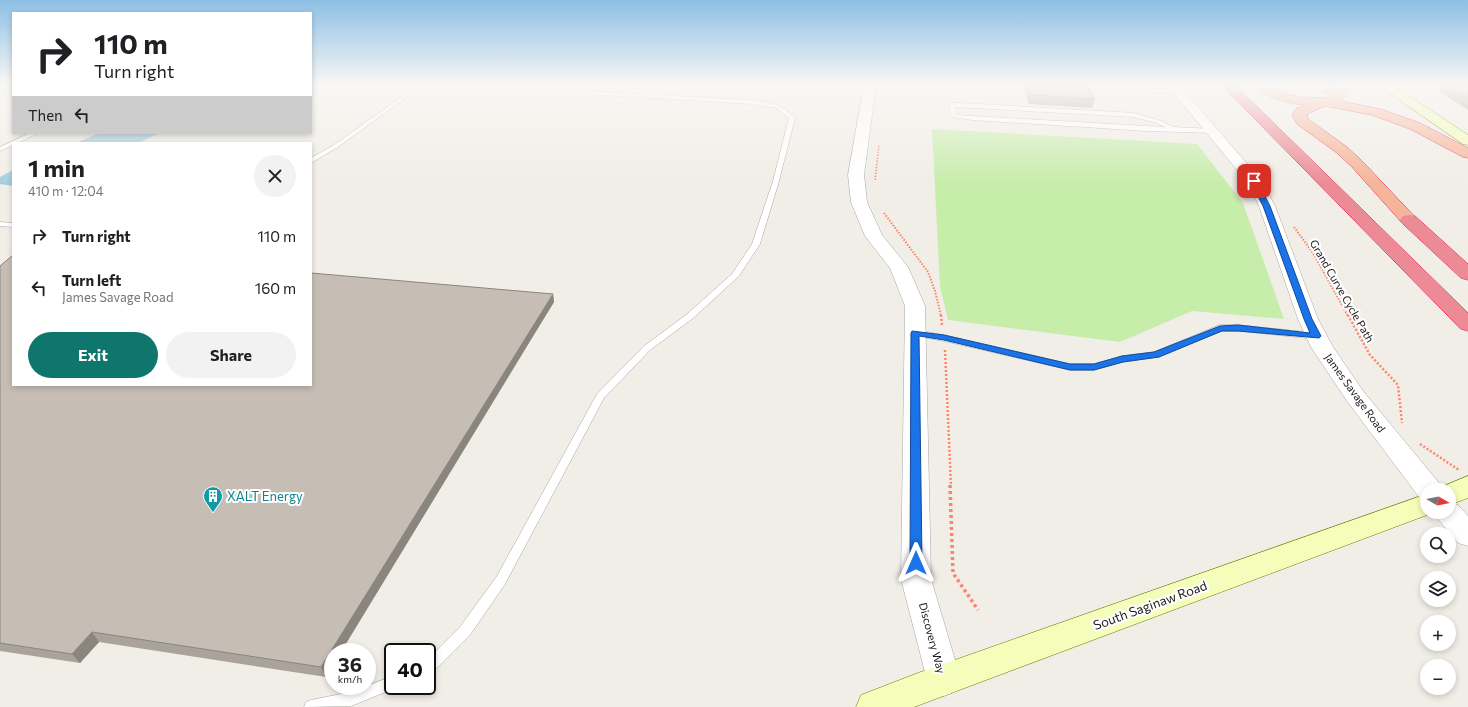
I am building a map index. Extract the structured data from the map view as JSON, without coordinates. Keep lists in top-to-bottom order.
{
  "streets": {
    "main road": ["South Saginaw Road"],
    "street": ["James Savage Road", "Discovery Way"],
    "path": ["Grand Curve Cycle Path"]
  },
  "crossings": [
    ["South Saginaw Road", "Discovery Way"]
  ],
  "places": {
    "building": ["XALT Energy"]
  },
  "north": "right",
  "page": {
    "turn": ["110 m", "Turn right"],
    "then": "Then",
    "heading": ["1 min", "410 m · 12:04"],
    "list": [
      {
        "name": "Turn right",
        "value": "110 m"
      },
      {
        "name": "Turn left",
        "note": "James Savage Road",
        "value": "160 m"
      }
    ],
    "buttons": ["Exit", "Share"],
    "map_buttons": ["+", "−"],
    "speed": "36 km/h",
    "limit": "40"
  }
}
